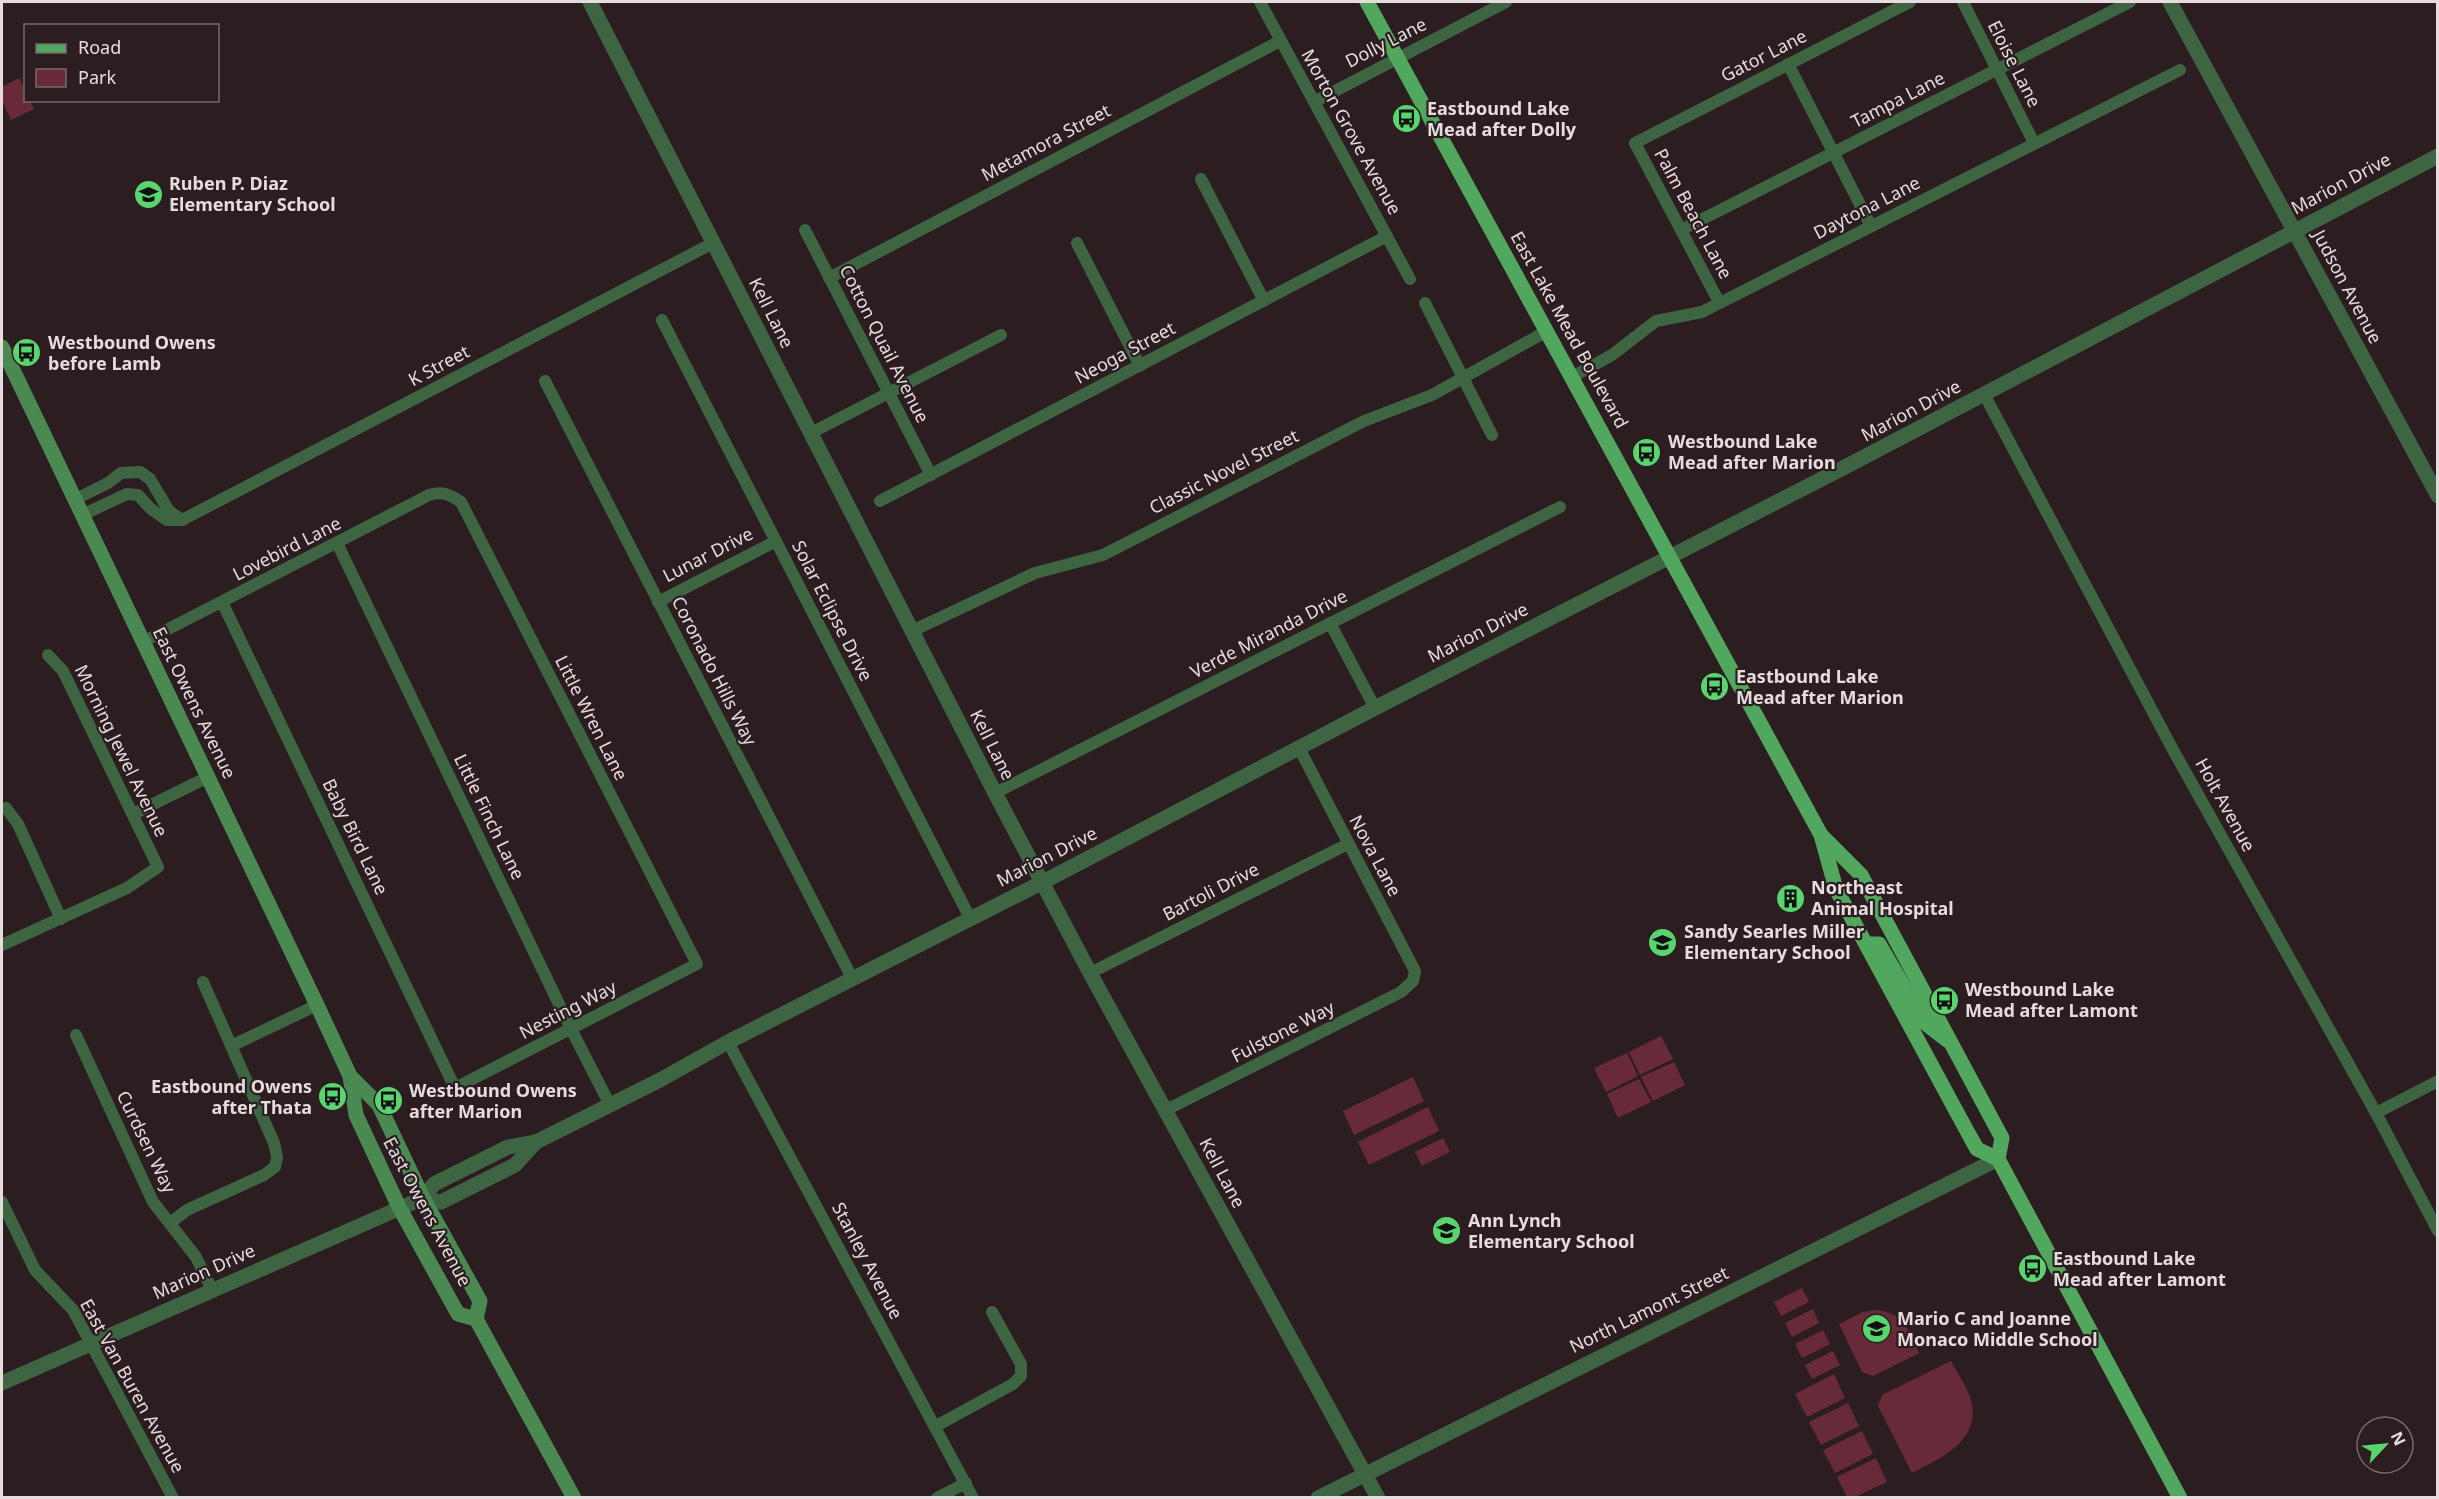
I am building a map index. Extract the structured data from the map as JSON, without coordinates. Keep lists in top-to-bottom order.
{
  "streets": {
    "main road": ["East Lake Mead Boulevard", "East Owens Avenue"],
    "street": [
      "Dolly Lane",
      "Gator Lane",
      "Eloise Lane",
      "Tampa Lane",
      "Morton Grove Avenue",
      "Metamora Street",
      "Marion Drive",
      "Daytona Lane",
      "Palm Beach Lane",
      "Judson Avenue",
      "Kell Lane",
      "Cotton Quail Avenue",
      "Neoga Street",
      "K Street",
      "Classic Novel Street",
      "Lovebird Lane",
      "Lunar Drive",
      "Solar Eclipse Drive",
      "Verde Miranda Drive",
      "Coronado Hills Way",
      "Little Wren Lane",
      "Morning Jewel Avenue",
      "Holt Avenue",
      "Little Finch Lane",
      "Baby Bird Lane",
      "Nova Lane",
      "Bartoli Drive",
      "Nesting Way",
      "Fulstone Way",
      "Curdsen Way",
      "Stanley Avenue",
      "North Lamont Street",
      "East Van Buren Avenue"
    ]
  },
  "crossings": [
    ["Dolly Lane", "Morton Grove Avenue"],
    ["Dolly Lane", "East Lake Mead Boulevard"],
    ["Gator Lane", "Palm Beach Lane"],
    ["Eloise Lane", "Tampa Lane"],
    ["Eloise Lane", "Daytona Lane"],
    ["Tampa Lane", "Palm Beach Lane"],
    ["Morton Grove Avenue", "Metamora Street"],
    ["Morton Grove Avenue", "Neoga Street"],
    ["Metamora Street", "Cotton Quail Avenue"],
    ["Marion Drive", "Judson Avenue"],
    ["Marion Drive", "Kell Lane"],
    ["Marion Drive", "East Lake Mead Boulevard"],
    ["Marion Drive", "Solar Eclipse Drive"],
    ["Marion Drive", "Coronado Hills Way"],
    ["Marion Drive", "East Owens Avenue"],
    ["Marion Drive", "Holt Avenue"],
    ["Marion Drive", "Little Finch Lane"],
    ["Marion Drive", "Nova Lane"],
    ["Marion Drive", "Curdsen Way"],
    ["Marion Drive", "Stanley Avenue"],
    ["Marion Drive", "East Van Buren Avenue"],
    ["Daytona Lane", "Palm Beach Lane"],
    ["Daytona Lane", "East Lake Mead Boulevard"],
    ["Kell Lane", "K Street"],
    ["Kell Lane", "Classic Novel Street"],
    ["Kell Lane", "Verde Miranda Drive"],
    ["Kell Lane", "Bartoli Drive"],
    ["Kell Lane", "Fulstone Way"],
    ["Kell Lane", "North Lamont Street"],
    ["East Lake Mead Boulevard", "Classic Novel Street"],
    ["East Lake Mead Boulevard", "North Lamont Street"],
    ["Cotton Quail Avenue", "Neoga Street"],
    ["Lovebird Lane", "East Owens Avenue"],
    ["Lovebird Lane", "Little Wren Lane"],
    ["Lovebird Lane", "Little Finch Lane"],
    ["Lovebird Lane", "Baby Bird Lane"],
    ["Lunar Drive", "Solar Eclipse Drive"],
    ["Lunar Drive", "Coronado Hills Way"],
    ["Little Wren Lane", "Nesting Way"],
    ["Little Finch Lane", "Nesting Way"],
    ["Baby Bird Lane", "Nesting Way"],
    ["Nova Lane", "Bartoli Drive"],
    ["Nova Lane", "Fulstone Way"]
  ],
  "places": {
    "bus stop": [
      "Eastbound Lake Mead after Dolly",
      "Westbound Owens before Lamb",
      "Westbound Lake Mead after Marion",
      "Eastbound Lake Mead after Marion",
      "Westbound Lake Mead after Lamont",
      "Eastbound Owens after Thata",
      "Westbound Owens after Marion",
      "Eastbound Lake Mead after Lamont"
    ],
    "school or university": [
      "Ruben P. Diaz Elementary School",
      "Sandy Searles Miller Elementary School",
      "Ann Lynch Elementary School",
      "Mario C and Joanne Monaco Middle School"
    ],
    "building": ["Northeast Animal Hospital"]
  },
  "legend": ["Road", "Park"],
  "north": "top right"
}
